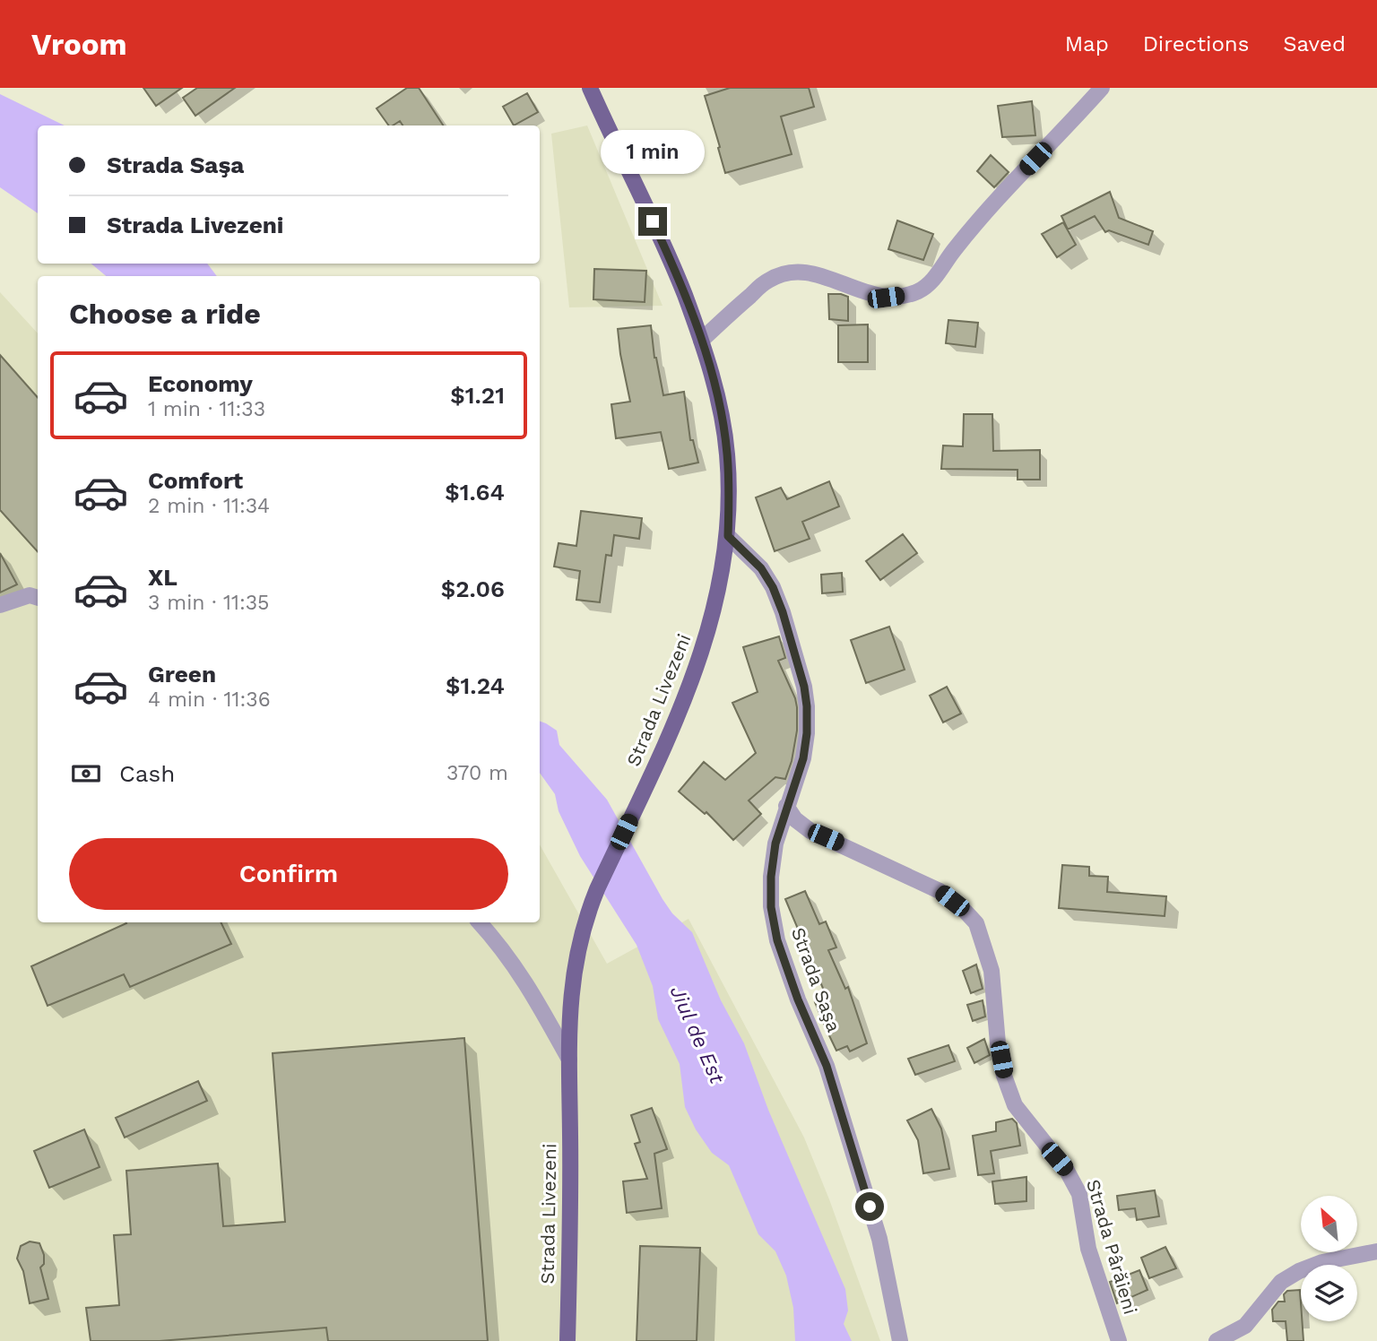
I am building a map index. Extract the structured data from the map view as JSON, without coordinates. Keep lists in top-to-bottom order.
{
  "streets": {
    "main road": ["Strada Livezeni"],
    "street": ["Strada Saşa", "Strada Pârăieni"]
  },
  "crossings": [
    ["Strada Livezeni", "Strada Saşa"],
    ["Strada Saşa", "Strada Pârăieni"]
  ],
  "water": ["Jiul de Est"],
  "north": "top left",
  "page": {
    "header": "Vroom",
    "nav": ["Map", "Directions", "Saved"],
    "banner": ["Strada Saşa", "Strada Livezeni"],
    "bubble": "1 min",
    "heading": "Choose a ride",
    "list": [
      {
        "name": "Economy",
        "note": "1 min · 11:33",
        "value": "$1.21"
      },
      {
        "name": "Comfort",
        "note": "2 min · 11:34",
        "value": "$1.64"
      },
      {
        "name": "XL",
        "note": "3 min · 11:35",
        "value": "$2.06"
      },
      {
        "name": "Green",
        "note": "4 min · 11:36",
        "value": "$1.24"
      }
    ],
    "pay": ["Cash", "370 m"],
    "buttons": "Confirm"
  }
}
